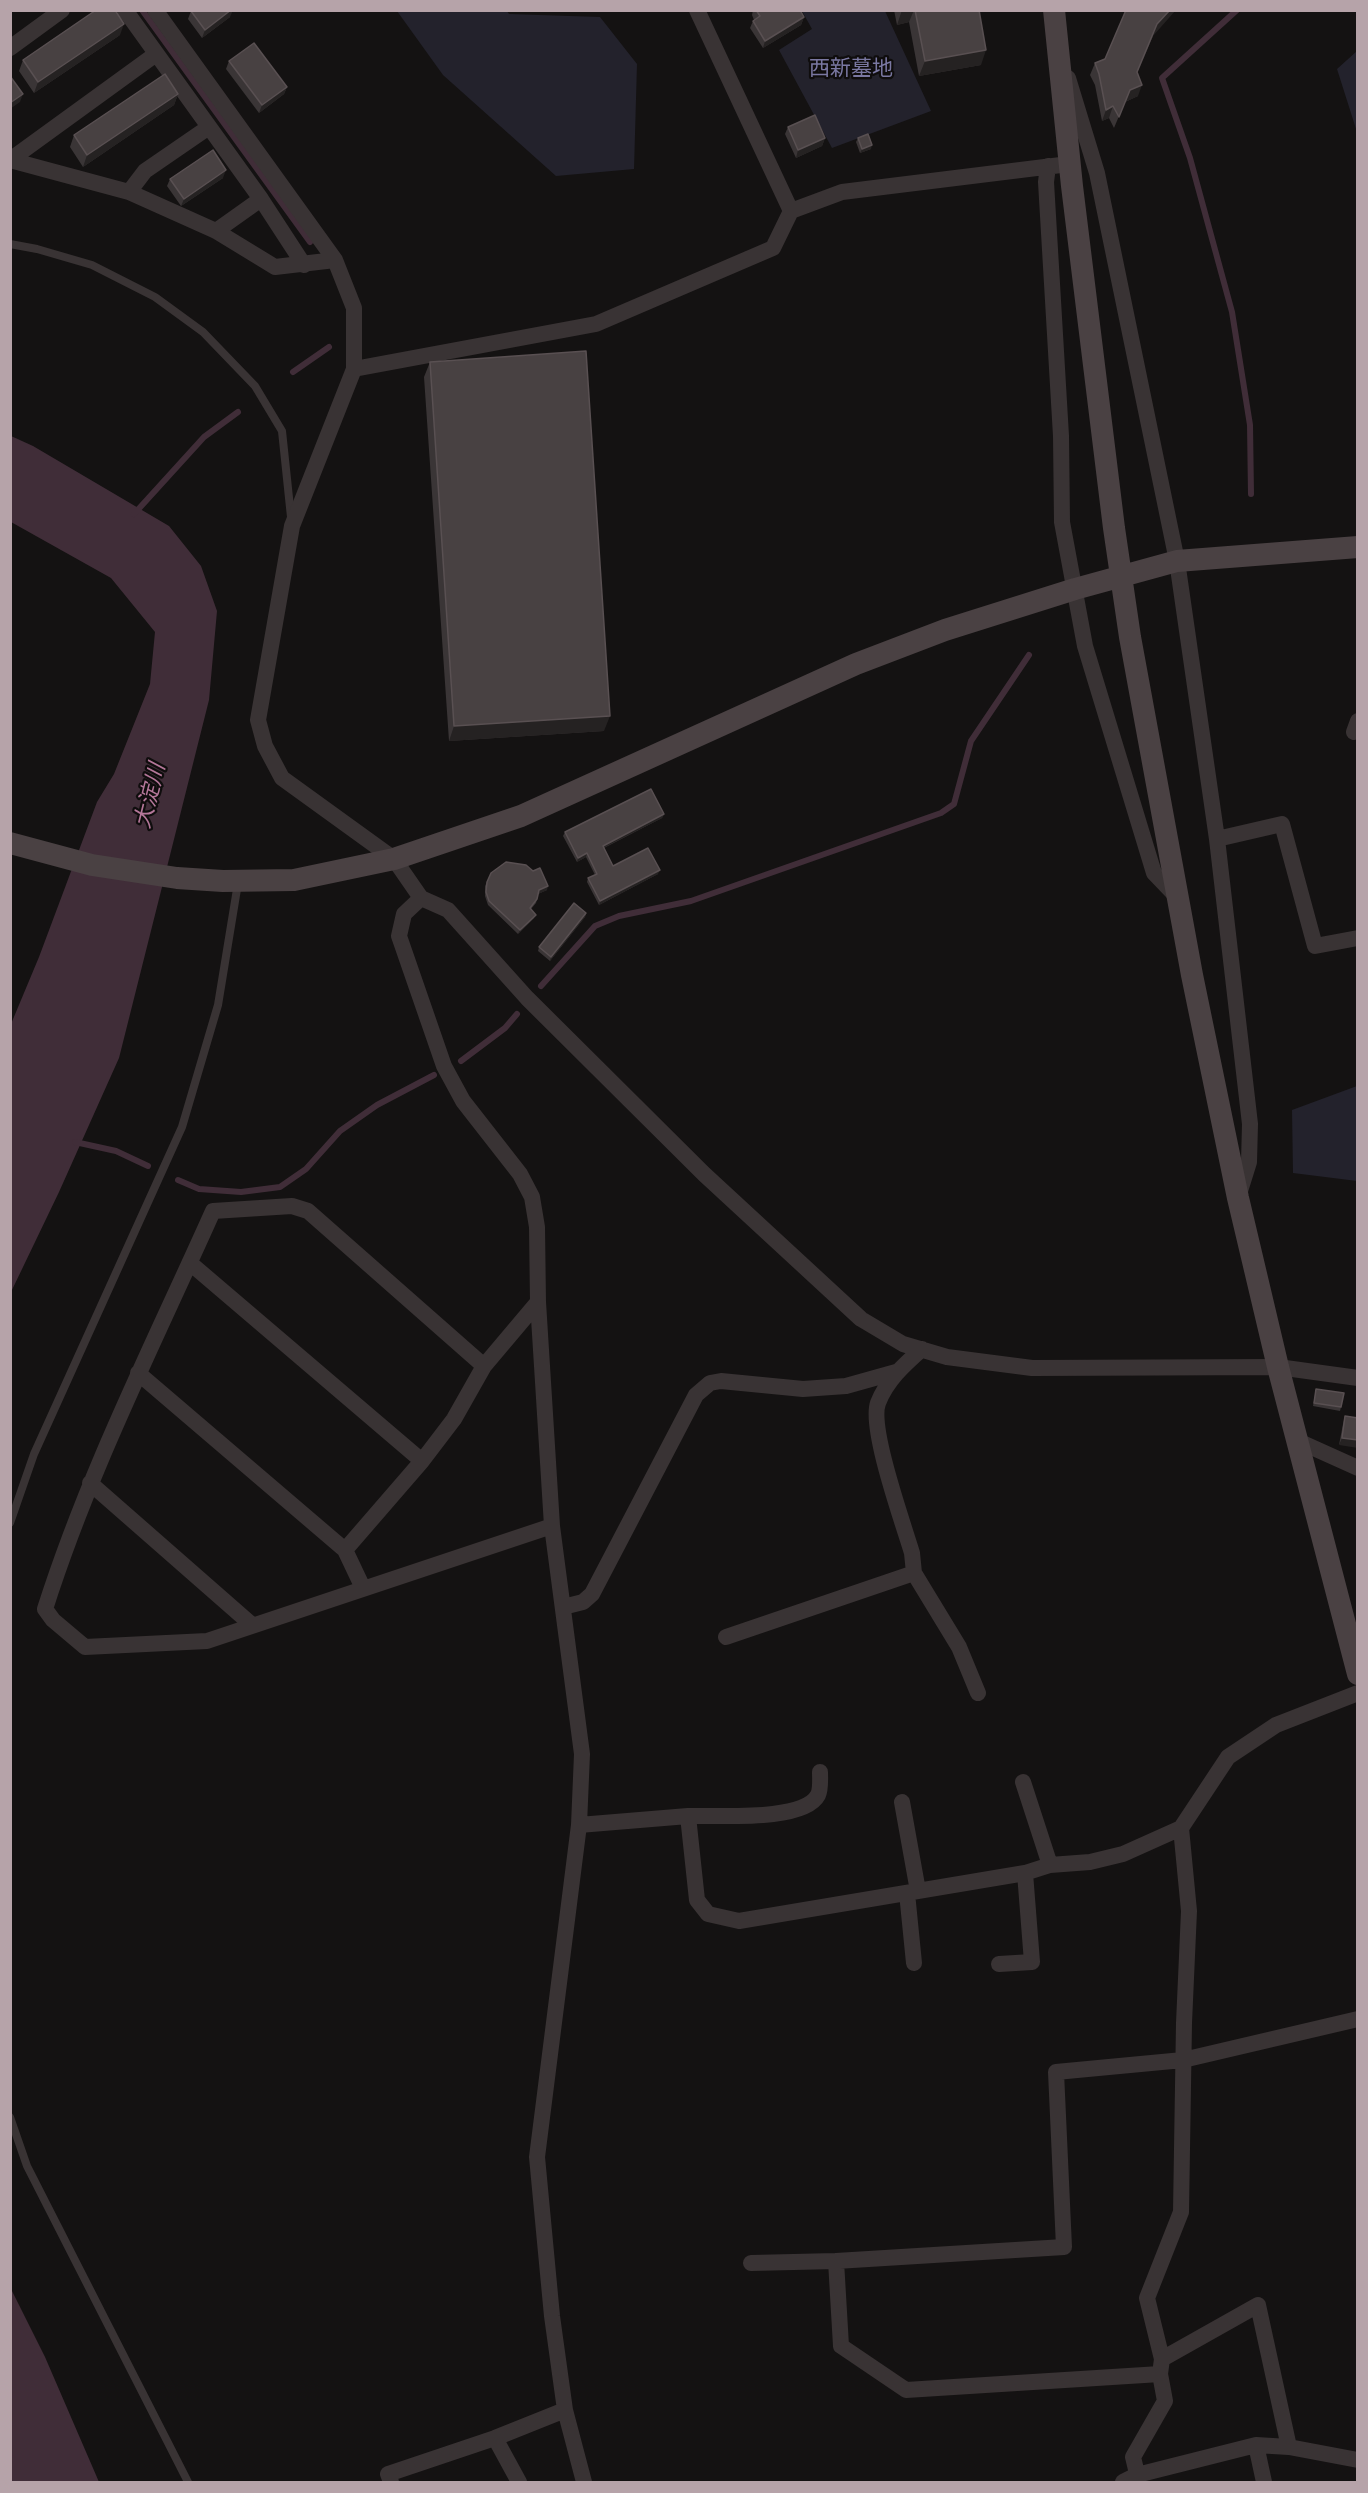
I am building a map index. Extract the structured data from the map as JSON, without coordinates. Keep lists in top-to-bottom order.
{
  "water": ["大淀川"],
  "parks": ["西新墓地"]
}
